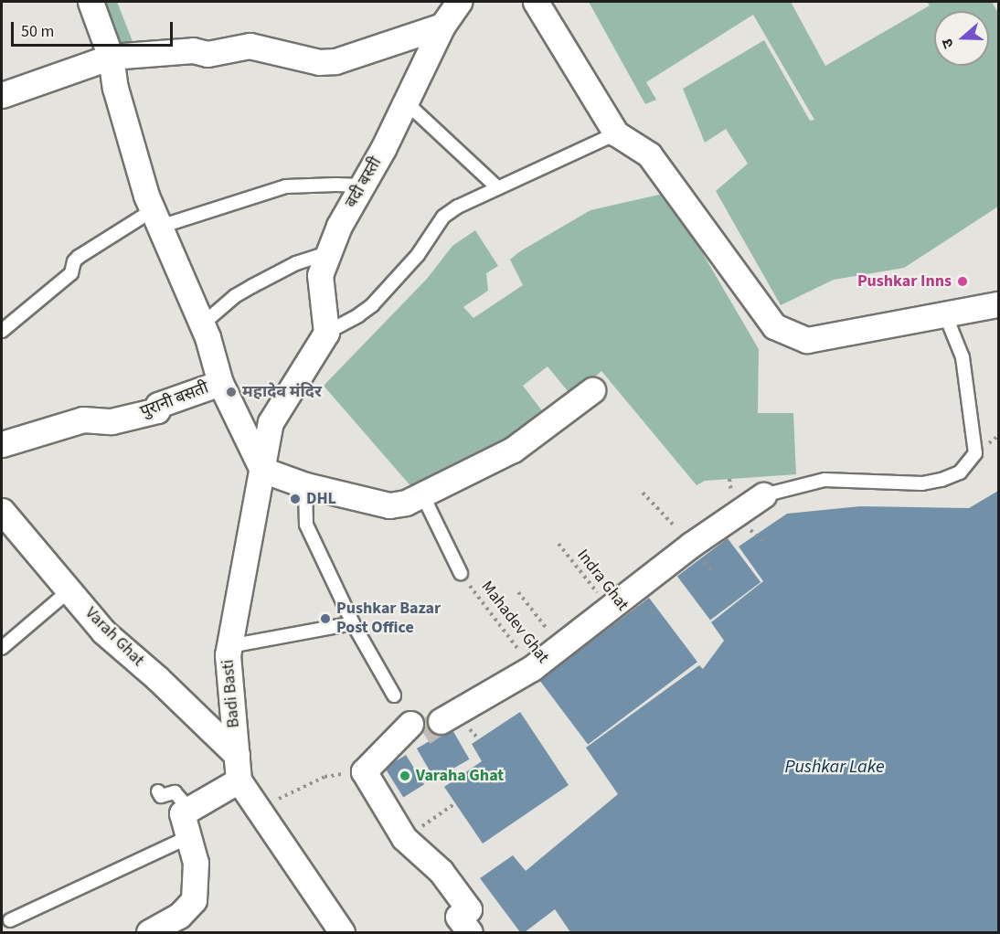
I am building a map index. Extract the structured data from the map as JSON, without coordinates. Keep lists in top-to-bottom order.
{
  "streets": {
    "street": [
      "बदी बस्ती",
      "पुरानी बसती",
      "Varah Ghat",
      "Badi Basti"
    ],
    "path": ["Indra Ghat", "Mahadev Ghat"]
  },
  "crossings": [
    ["बदी बस्ती", "Badi Basti"],
    ["Varah Ghat", "Badi Basti"]
  ],
  "water": ["Pushkar Lake"],
  "places": [
    "Pushkar Inns",
    "महादेव मंदिर",
    "DHL",
    "Pushkar Bazar Post Office",
    "Varaha Ghat"
  ],
  "scale_bar": "50 m",
  "north": "left"
}
